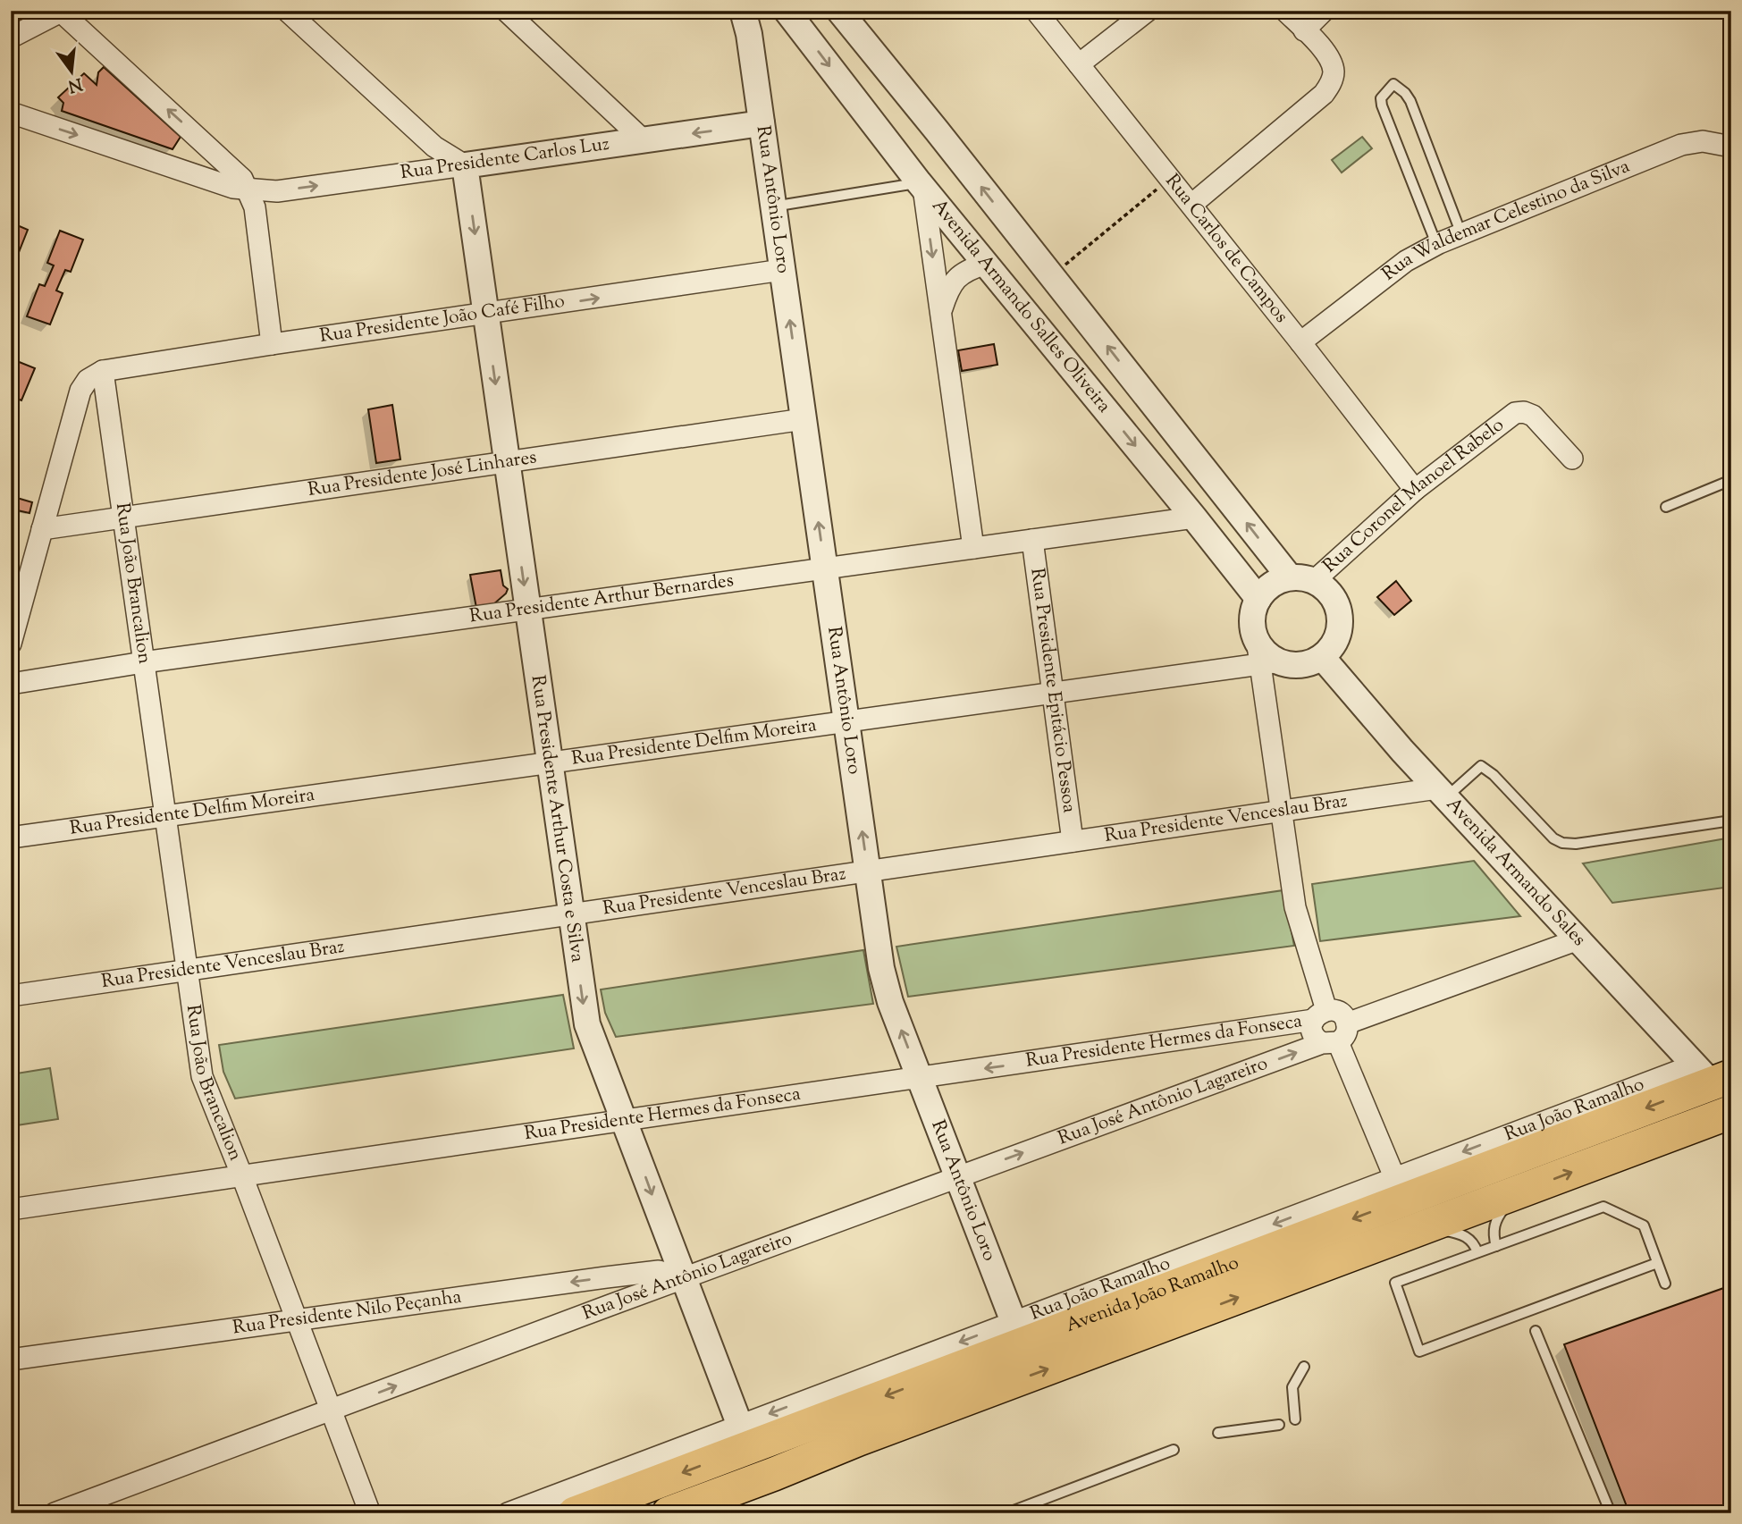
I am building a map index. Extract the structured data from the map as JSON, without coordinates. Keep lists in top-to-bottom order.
{
  "streets": {
    "highway": ["Avenida João Ramalho"],
    "street": [
      "Rua Presidente Carlos Luz",
      "Rua Antônio Loro",
      "Rua Waldemar Celestino da Silva",
      "Rua Carlos de Campos",
      "Avenida Armando Salles Oliveira",
      "Rua Presidente João Café Filho",
      "Rua Presidente José Linhares",
      "Rua Coronel Manoel Rabelo",
      "Rua João Brancalion",
      "Rua Presidente Arthur Bernardes",
      "Rua Presidente Epitácio Pessoa",
      "Rua Presidente Delfim Moreira",
      "Rua Presidente Arthur Costa e Silva",
      "Rua Presidente Venceslau Braz",
      "Avenida Armando Sales",
      "Rua Presidente Hermes da Fonseca",
      "Rua José Antônio Lagareiro",
      "Rua Presidente Nilo Peçanha"
    ]
  },
  "crossings": [
    ["Rua Presidente Carlos Luz", "Rua Antônio Loro"],
    ["Rua Presidente Carlos Luz", "Rua Presidente Arthur Costa e Silva"],
    ["Rua Antônio Loro", "Rua Presidente João Café Filho"],
    ["Rua Antônio Loro", "Rua Presidente José Linhares"],
    ["Rua Antônio Loro", "Rua Presidente Arthur Bernardes"],
    ["Rua Antônio Loro", "Rua Presidente Delfim Moreira"],
    ["Rua Antônio Loro", "Rua Presidente Venceslau Braz"],
    ["Rua Antônio Loro", "Rua Presidente Hermes da Fonseca"],
    ["Rua Antônio Loro", "Rua José Antônio Lagareiro"],
    ["Rua Antônio Loro", "Avenida João Ramalho"],
    ["Rua Waldemar Celestino da Silva", "Rua Carlos de Campos"],
    ["Rua Carlos de Campos", "Rua Coronel Manoel Rabelo"],
    ["Avenida Armando Salles Oliveira", "Rua Coronel Manoel Rabelo"],
    ["Avenida Armando Salles Oliveira", "Rua Presidente Arthur Bernardes"],
    ["Avenida Armando Salles Oliveira", "Rua Presidente Delfim Moreira"],
    ["Avenida Armando Salles Oliveira", "Avenida Armando Sales"],
    ["Rua Presidente João Café Filho", "Rua João Brancalion"],
    ["Rua Presidente João Café Filho", "Rua Presidente Arthur Costa e Silva"],
    ["Rua Presidente José Linhares", "Rua João Brancalion"],
    ["Rua Presidente José Linhares", "Rua Presidente Arthur Costa e Silva"],
    ["Rua Coronel Manoel Rabelo", "Rua Presidente Delfim Moreira"],
    ["Rua Coronel Manoel Rabelo", "Avenida Armando Sales"],
    ["Rua João Brancalion", "Rua Presidente Arthur Bernardes"],
    ["Rua João Brancalion", "Rua Presidente Delfim Moreira"],
    ["Rua João Brancalion", "Rua Presidente Venceslau Braz"],
    ["Rua João Brancalion", "Rua Presidente Hermes da Fonseca"],
    ["Rua João Brancalion", "Rua José Antônio Lagareiro"],
    ["Rua João Brancalion", "Rua Presidente Nilo Peçanha"],
    ["Rua Presidente Arthur Bernardes", "Rua Presidente Epitácio Pessoa"],
    ["Rua Presidente Arthur Bernardes", "Rua Presidente Arthur Costa e Silva"],
    ["Rua Presidente Epitácio Pessoa", "Rua Presidente Delfim Moreira"],
    ["Rua Presidente Epitácio Pessoa", "Rua Presidente Venceslau Braz"],
    ["Rua Presidente Delfim Moreira", "Rua Presidente Arthur Costa e Silva"],
    ["Rua Presidente Delfim Moreira", "Avenida Armando Sales"],
    ["Rua Presidente Arthur Costa e Silva", "Rua Presidente Venceslau Braz"],
    ["Rua Presidente Arthur Costa e Silva", "Rua Presidente Hermes da Fonseca"],
    ["Rua Presidente Arthur Costa e Silva", "Rua José Antônio Lagareiro"],
    ["Rua Presidente Arthur Costa e Silva", "Avenida João Ramalho"],
    ["Rua Presidente Arthur Costa e Silva", "Rua Presidente Nilo Peçanha"],
    ["Rua Presidente Venceslau Braz", "Avenida Armando Sales"],
    ["Avenida Armando Sales", "Avenida João Ramalho"],
    ["Rua Presidente Hermes da Fonseca", "Rua José Antônio Lagareiro"],
    ["Rua José Antônio Lagareiro", "Rua Presidente Nilo Peçanha"]
  ],
  "one_way": [
    "Rua Presidente João Café Filho",
    "Rua Presidente Arthur Costa e Silva",
    "Rua José Antônio Lagareiro",
    "Rua Presidente Nilo Peçanha"
  ],
  "north": "bottom"
}
